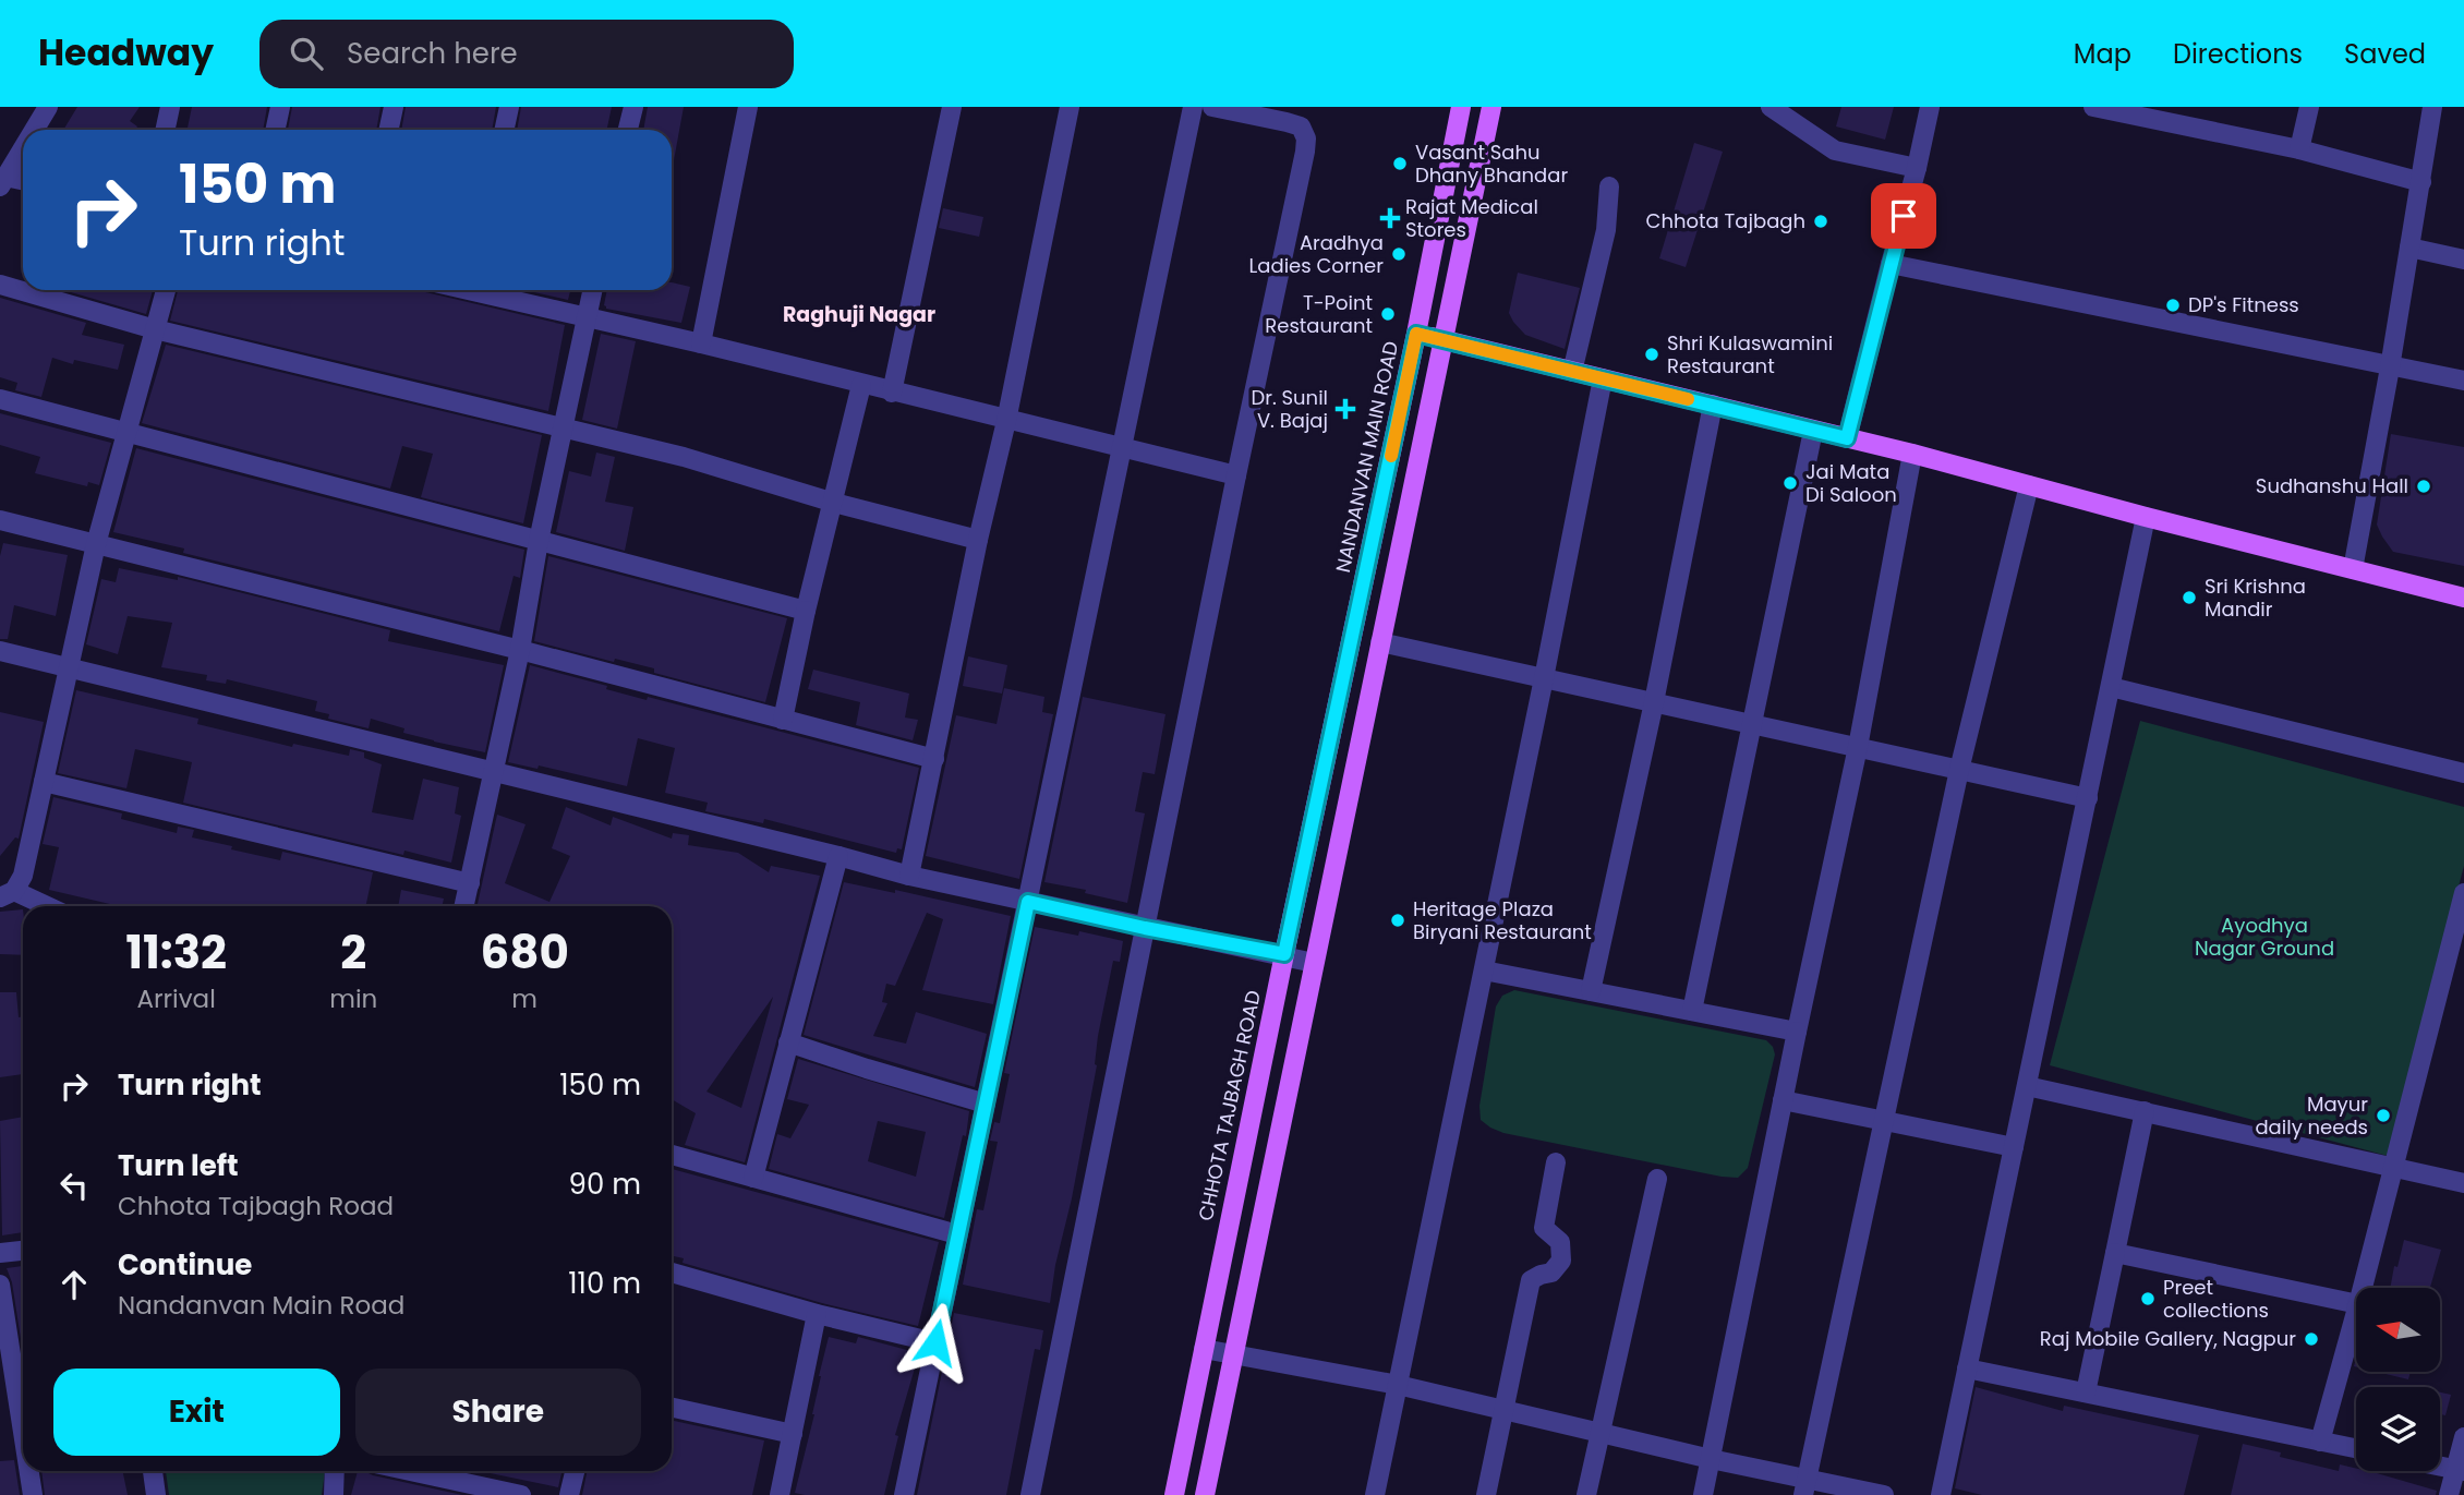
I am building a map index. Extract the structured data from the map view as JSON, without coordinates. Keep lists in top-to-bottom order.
{
  "streets": {
    "main road": ["NANDANVAN MAIN ROAD", "CHHOTA TAJBAGH ROAD"]
  },
  "crossings": [
    ["NANDANVAN MAIN ROAD", "CHHOTA TAJBAGH ROAD"]
  ],
  "districts": ["Raghuji Nagar"],
  "parks": ["Ayodhya Nagar Ground"],
  "places": {
    "other": [
      "Vasant Sahu Dhany Bhandar",
      "Chhota Tajbagh",
      "Aradhya Ladies Corner",
      "DP's Fitness",
      "T-Point Restaurant",
      "Shri Kulaswamini Restaurant",
      "Jai Mata Di Saloon",
      "Sudhanshu Hall",
      "Sri Krishna Mandir",
      "Heritage Plaza Biryani Restaurant",
      "Mayur daily needs",
      "Preet collections",
      "Raj Mobile Gallery, Nagpur"
    ],
    "health": ["Rajat Medical Stores", "Dr. Sunil V. Bajaj"]
  },
  "north": "left",
  "page": {
    "header": "Headway",
    "search": "Search here",
    "nav": ["Map", "Directions", "Saved"],
    "turn": ["150 m", "Turn right"],
    "eta": [
      "11:32",
      "Arrival",
      "2",
      "min",
      "680",
      "m"
    ],
    "list": [
      {
        "name": "Turn right",
        "value": "150 m"
      },
      {
        "name": "Turn left",
        "note": "Chhota Tajbagh Road",
        "value": "90 m"
      },
      {
        "name": "Continue",
        "note": "Nandanvan Main Road",
        "value": "110 m"
      }
    ],
    "buttons": ["Exit", "Share"]
  }
}
